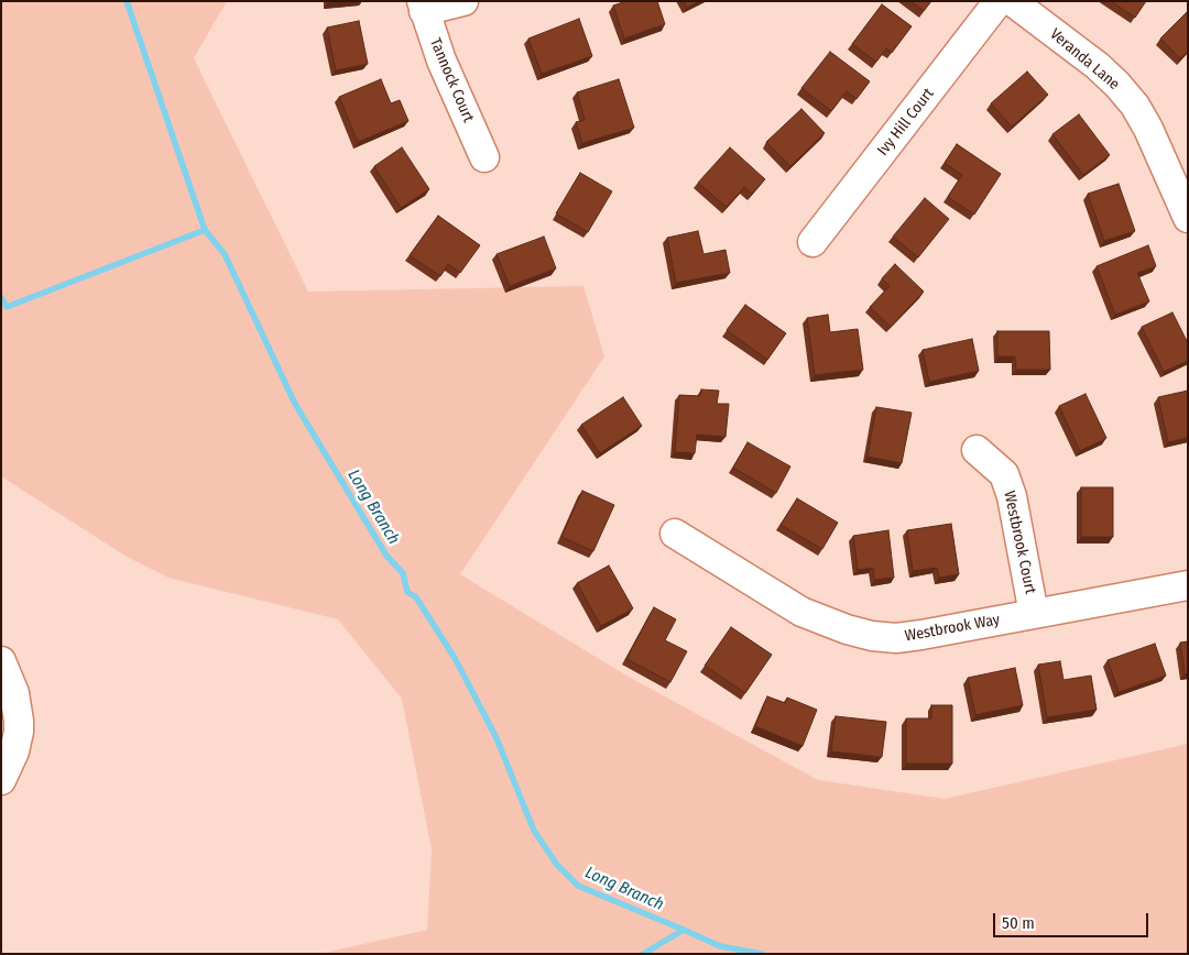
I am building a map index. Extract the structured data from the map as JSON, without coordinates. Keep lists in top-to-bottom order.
{
  "streets": {
    "street": [
      "Veranda Lane",
      "Tannock Court",
      "Ivy Hill Court",
      "Westbrook Court",
      "Westbrook Way"
    ]
  },
  "crossings": [
    ["Westbrook Court", "Westbrook Way"]
  ],
  "water": ["Long Branch"],
  "scale_bar": "50 m"
}
